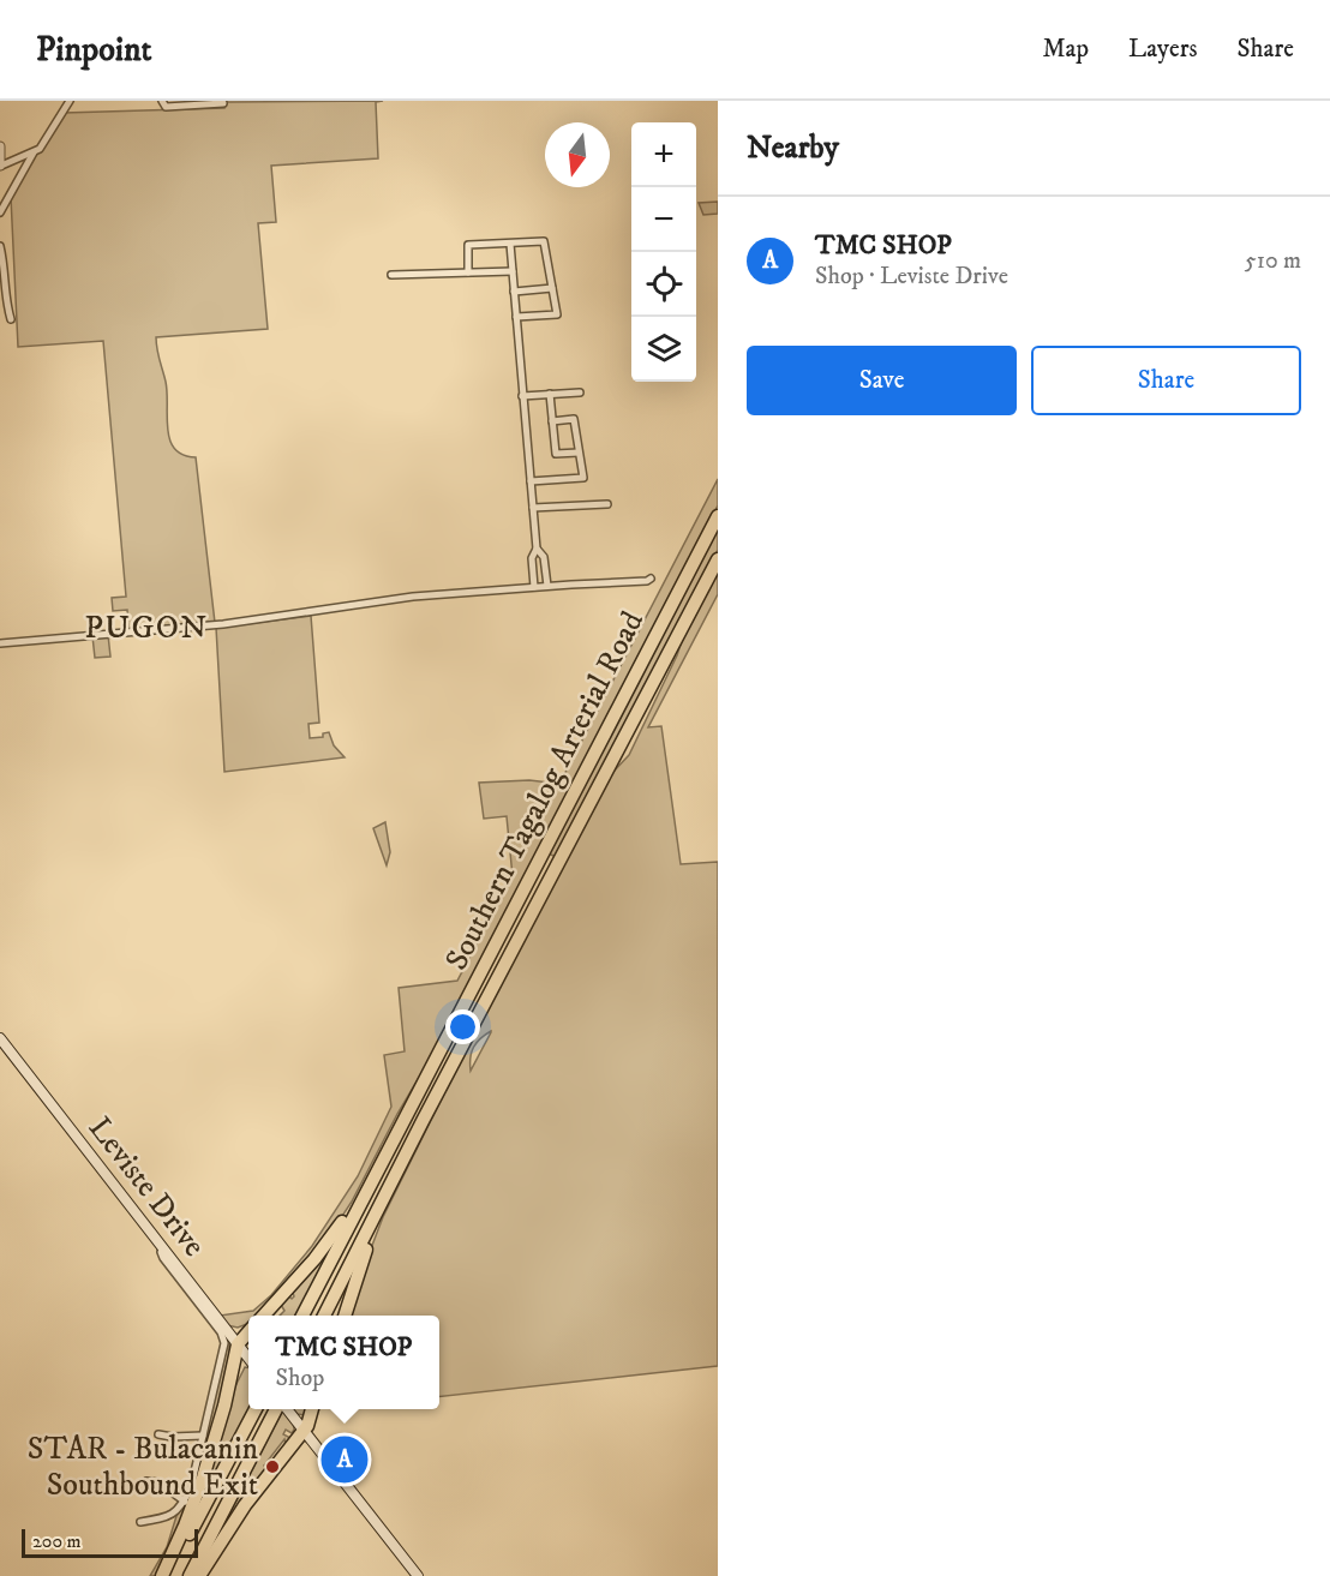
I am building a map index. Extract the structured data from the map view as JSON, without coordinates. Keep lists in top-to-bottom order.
{
  "streets": {
    "highway": ["Southern Tagalog Arterial Road"],
    "main road": ["Leviste Drive"]
  },
  "districts": ["PUGON"],
  "places": ["STAR - Bulacanin Southbound Exit"],
  "scale_bar": "200 m",
  "north": "bottom",
  "page": {
    "header": "Pinpoint",
    "nav": ["Map", "Layers", "Share"],
    "heading": "Nearby",
    "map_buttons": ["+", "−"],
    "list": [
      {
        "mark": "A",
        "name": "TMC SHOP",
        "note": "Shop · Leviste Drive",
        "value": "510 m"
      }
    ],
    "buttons": ["Save", "Share"],
    "popup": ["TMC SHOP", "Shop"],
    "pins": "A",
    "scale": "200 m"
  }
}
